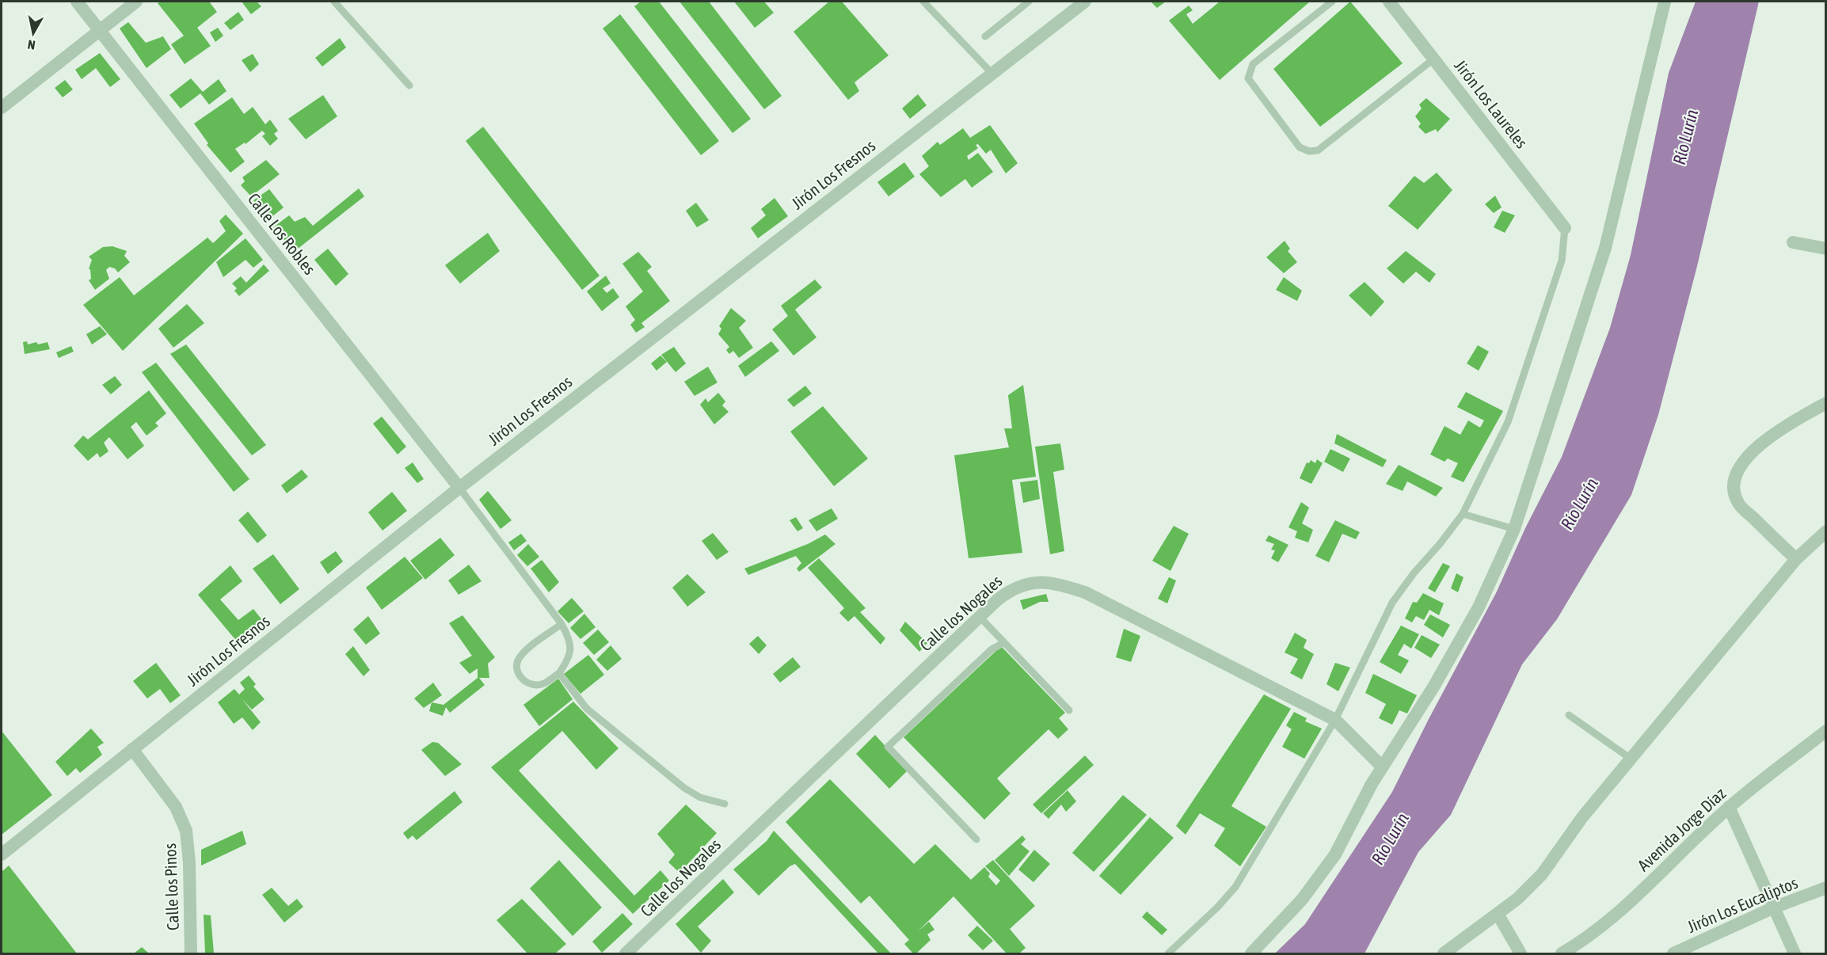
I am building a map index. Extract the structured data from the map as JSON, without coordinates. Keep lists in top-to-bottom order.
{
  "streets": {
    "street": [
      "Jirón Los Laureles",
      "Jirón Los Fresnos",
      "Calle Los Robles",
      "Calle los Nogales",
      "Avenida Jorge Díaz",
      "Calle los Pinos",
      "Jirón Los Eucaliptos"
    ]
  },
  "crossings": [
    ["Jirón Los Fresnos", "Calle Los Robles"],
    ["Jirón Los Fresnos", "Calle los Pinos"]
  ],
  "water": ["Río Lurín"],
  "north": "bottom"
}
